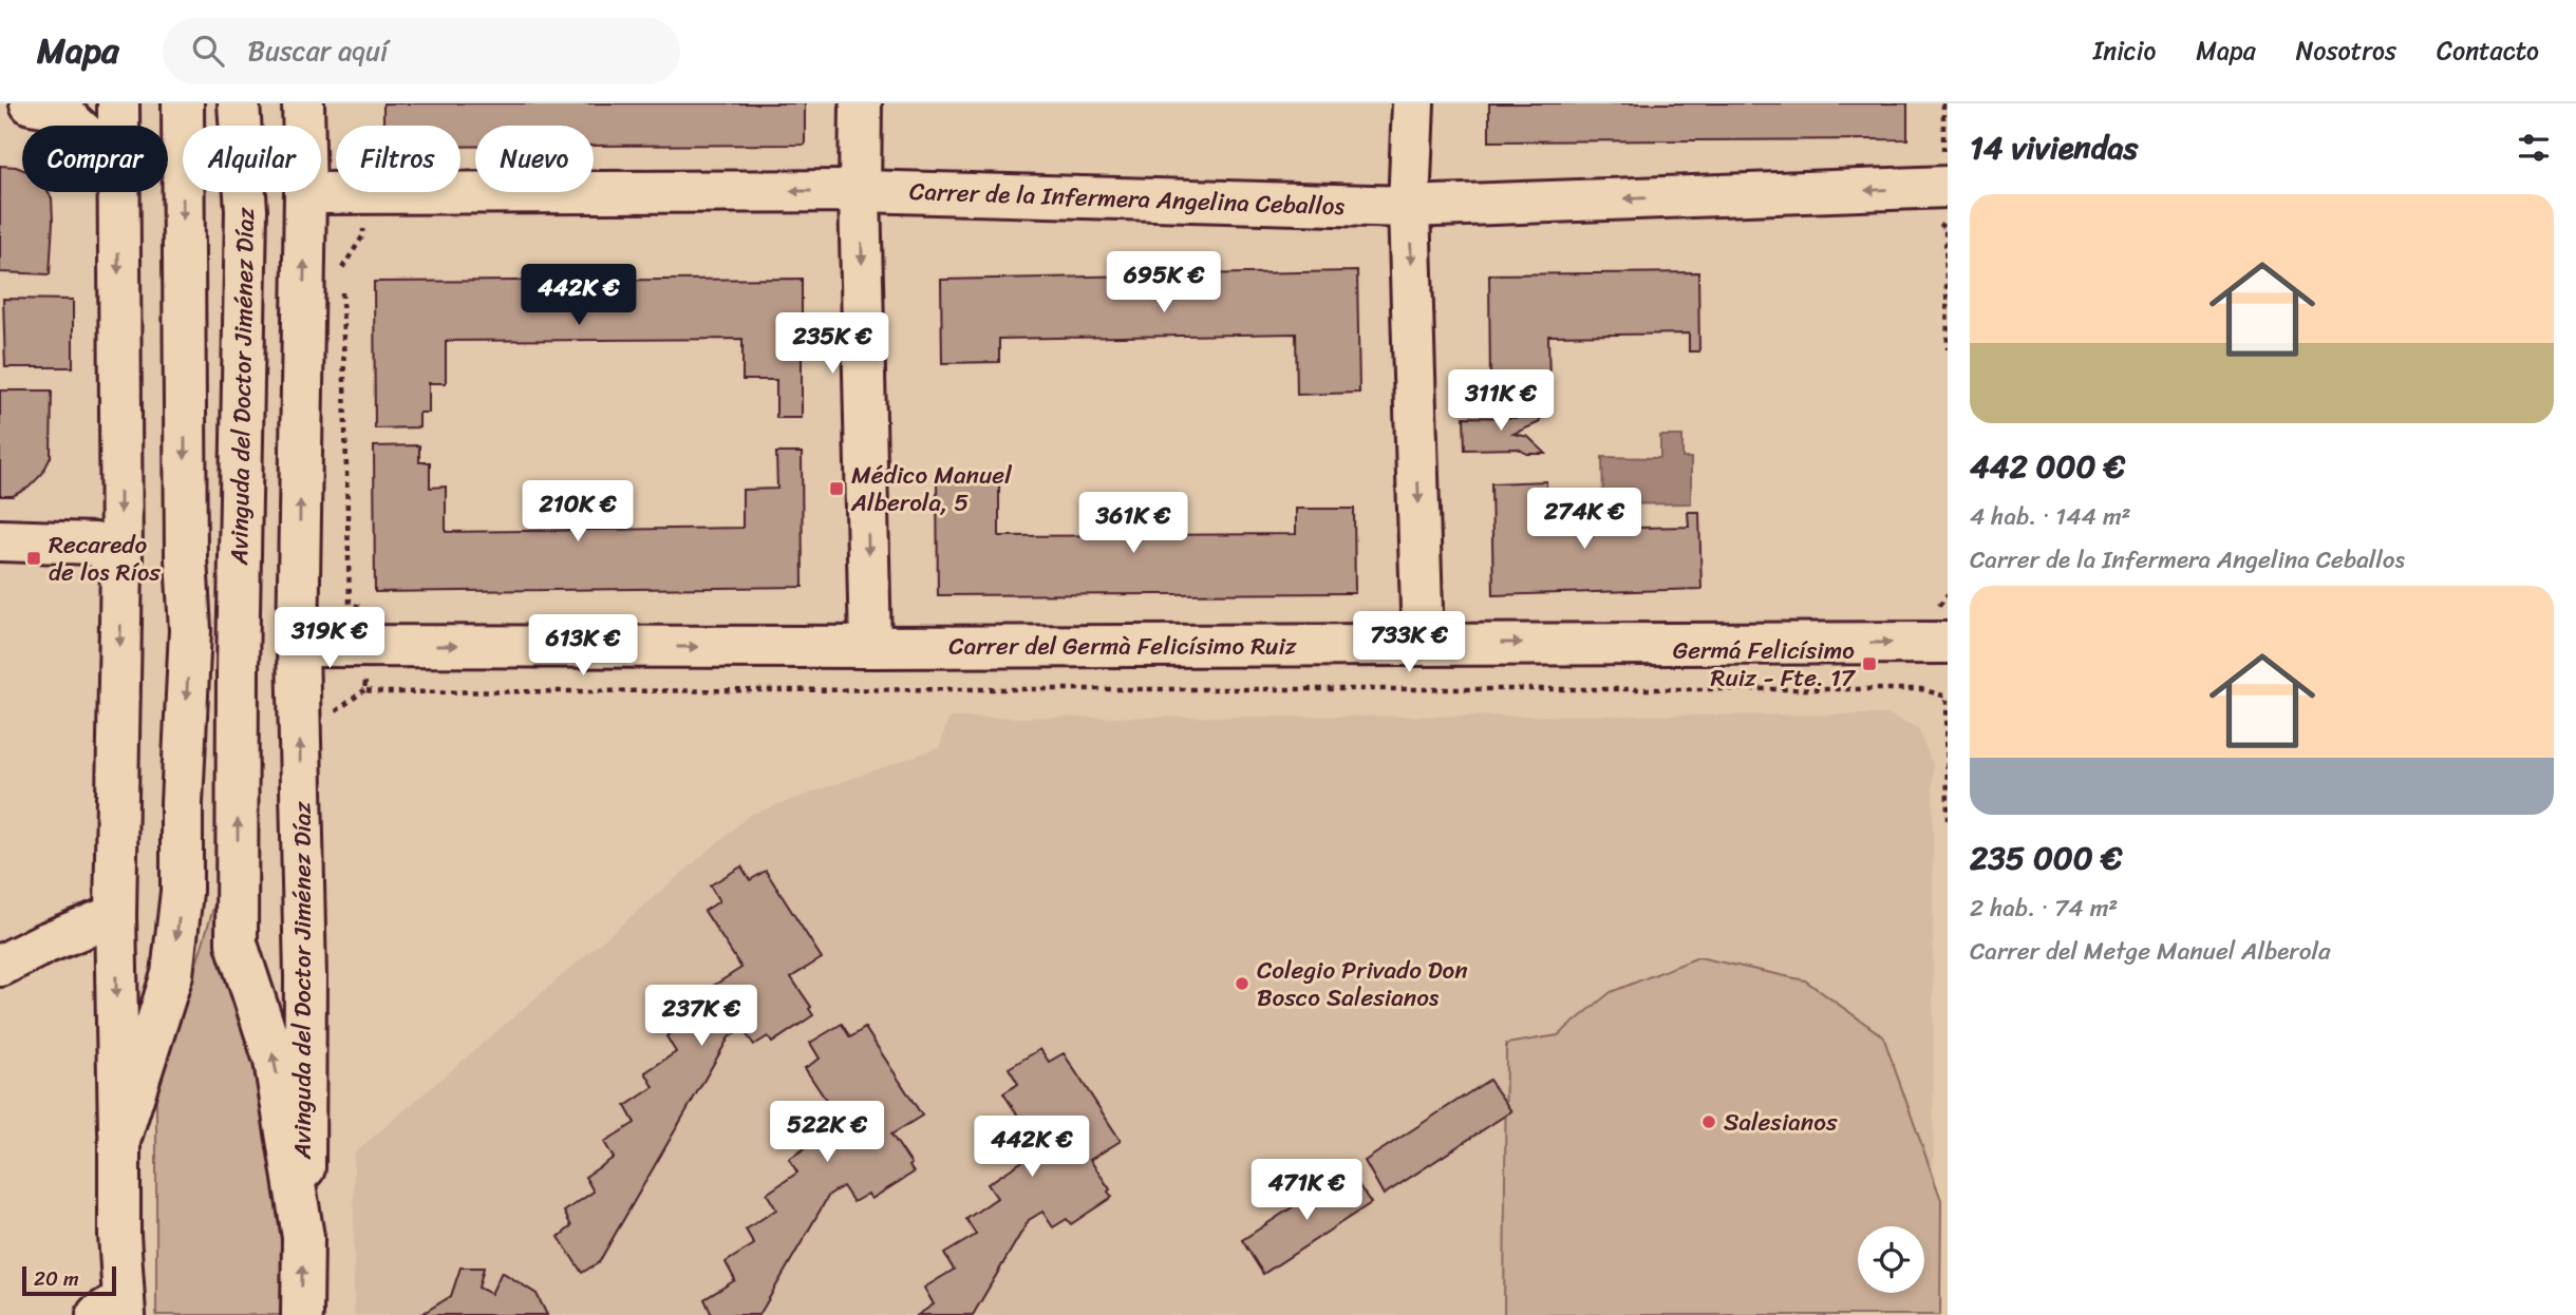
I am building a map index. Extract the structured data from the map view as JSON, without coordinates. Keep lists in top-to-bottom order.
{
  "streets": {
    "street": ["Carrer de la Infermera Angelina Ceballos", "Avinguda del Doctor Jiménez Díaz", "Carrer del Germà Felicísimo Ruiz"]
  },
  "crossings": [
    ["Carrer de la Infermera Angelina Ceballos", "Avinguda del Doctor Jiménez Díaz"],
    ["Avinguda del Doctor Jiménez Díaz", "Carrer del Germà Felicísimo Ruiz"]
  ],
  "one_way": ["Carrer de la Infermera Angelina Ceballos", "Carrer del Germà Felicísimo Ruiz"],
  "places": {
    "transit": ["Médico Manuel Alberola, 5", "Recaredo de los Ríos", "Germá Felicísimo Ruiz - Fte. 17"],
    "other": ["Colegio Privado Don Bosco Salesianos", "Salesianos"]
  },
  "scale_bar": "20 m",
  "page": {
    "header": "Mapa",
    "search": "Buscar aquí",
    "nav": [
      "Inicio",
      "Mapa",
      "Nosotros",
      "Contacto"
    ],
    "heading": "14 viviendas",
    "chip": [
      "Comprar",
      "Alquilar",
      "Filtros",
      "Nuevo"
    ],
    "list": [
      {
        "name": "442 000 €",
        "note": "4 hab. · 144 m² · Carrer de la Infermera Angelina Ceballos"
      },
      {
        "name": "235 000 €",
        "note": "2 hab. · 74 m² · Carrer del Metge Manuel Alberola"
      }
    ],
    "price": [
      "695K €",
      "442K €",
      "235K €",
      "311K €",
      "210K €",
      "274K €",
      "361K €",
      "319K €",
      "733K €",
      "613K €",
      "237K €",
      "522K €",
      "442K €",
      "471K €"
    ],
    "scale": "20 m"
  }
}
